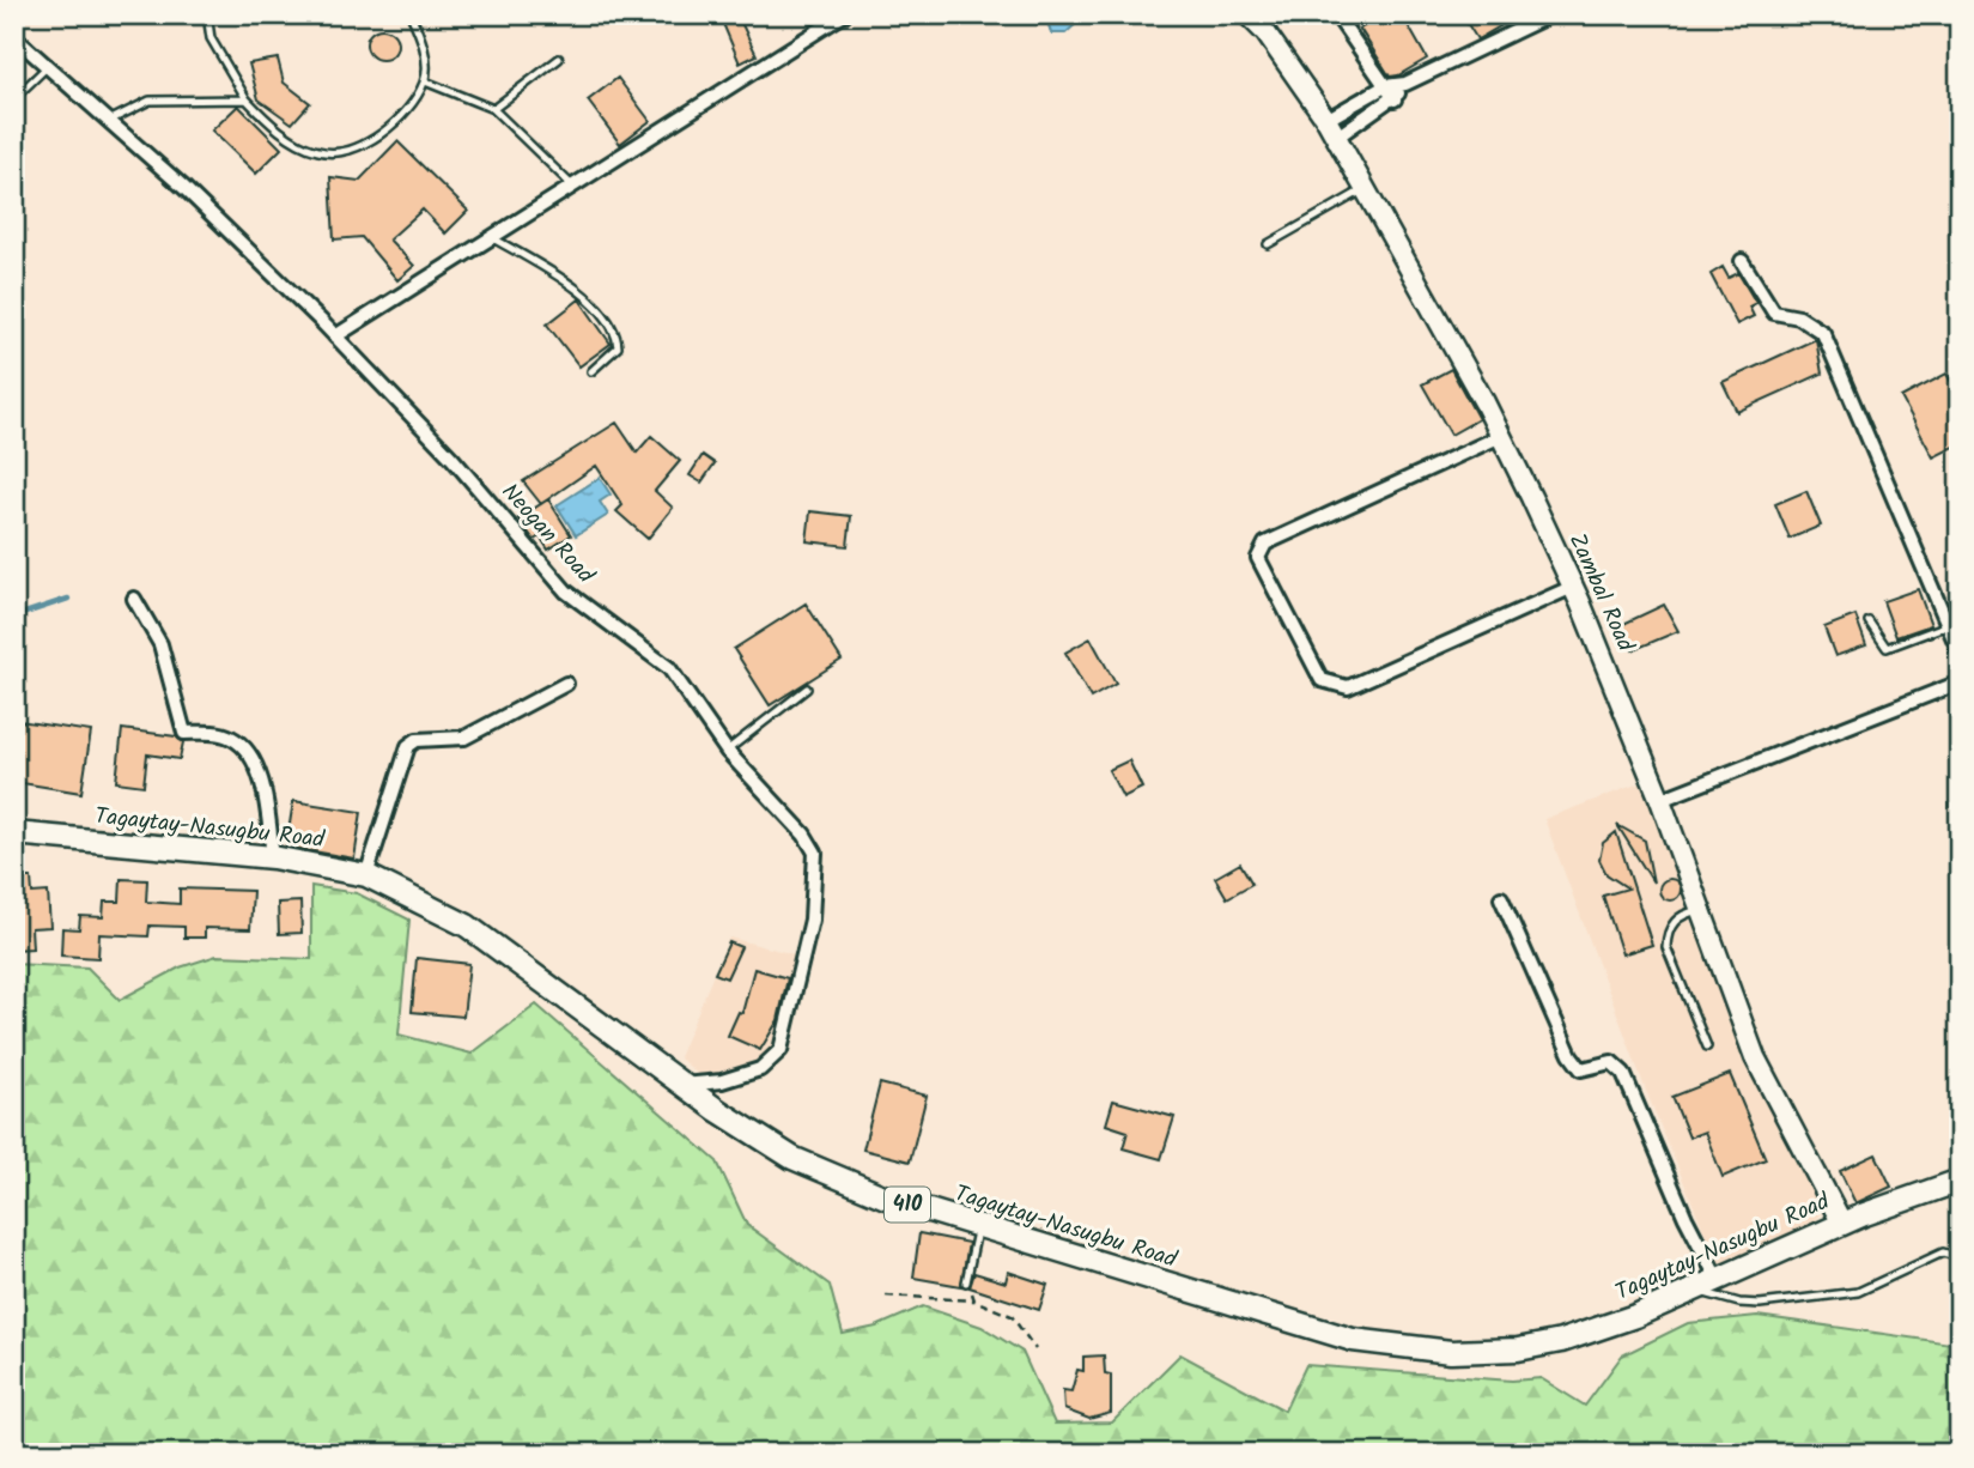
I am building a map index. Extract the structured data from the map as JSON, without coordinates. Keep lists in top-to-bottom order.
{
  "streets": {
    "main road": ["Tagaytay-Nasugbu Road", "410"],
    "street": ["Neogan Road", "Zambal Road"]
  },
  "crossings": [
    ["Neogan Road", "Tagaytay-Nasugbu Road"],
    ["Zambal Road", "Tagaytay-Nasugbu Road"]
  ]
}
